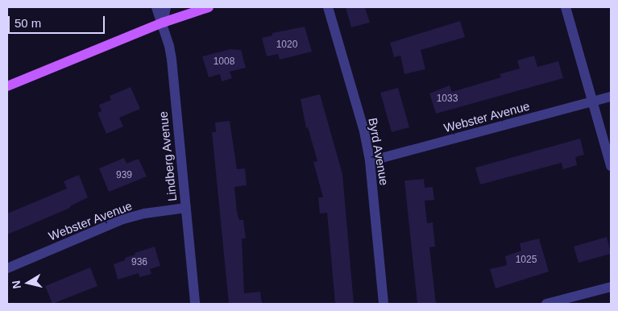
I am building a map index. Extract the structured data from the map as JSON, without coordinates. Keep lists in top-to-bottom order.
{
  "streets": {
    "street": ["Webster Avenue", "Byrd Avenue", "Lindberg Avenue"]
  },
  "crossings": [
    ["Webster Avenue", "Byrd Avenue"],
    ["Webster Avenue", "Lindberg Avenue"]
  ],
  "house_numbers": [
    "1020",
    "1008",
    "1033",
    "939",
    "1025",
    "936"
  ],
  "scale_bar": "50 m",
  "north": "left"
}
